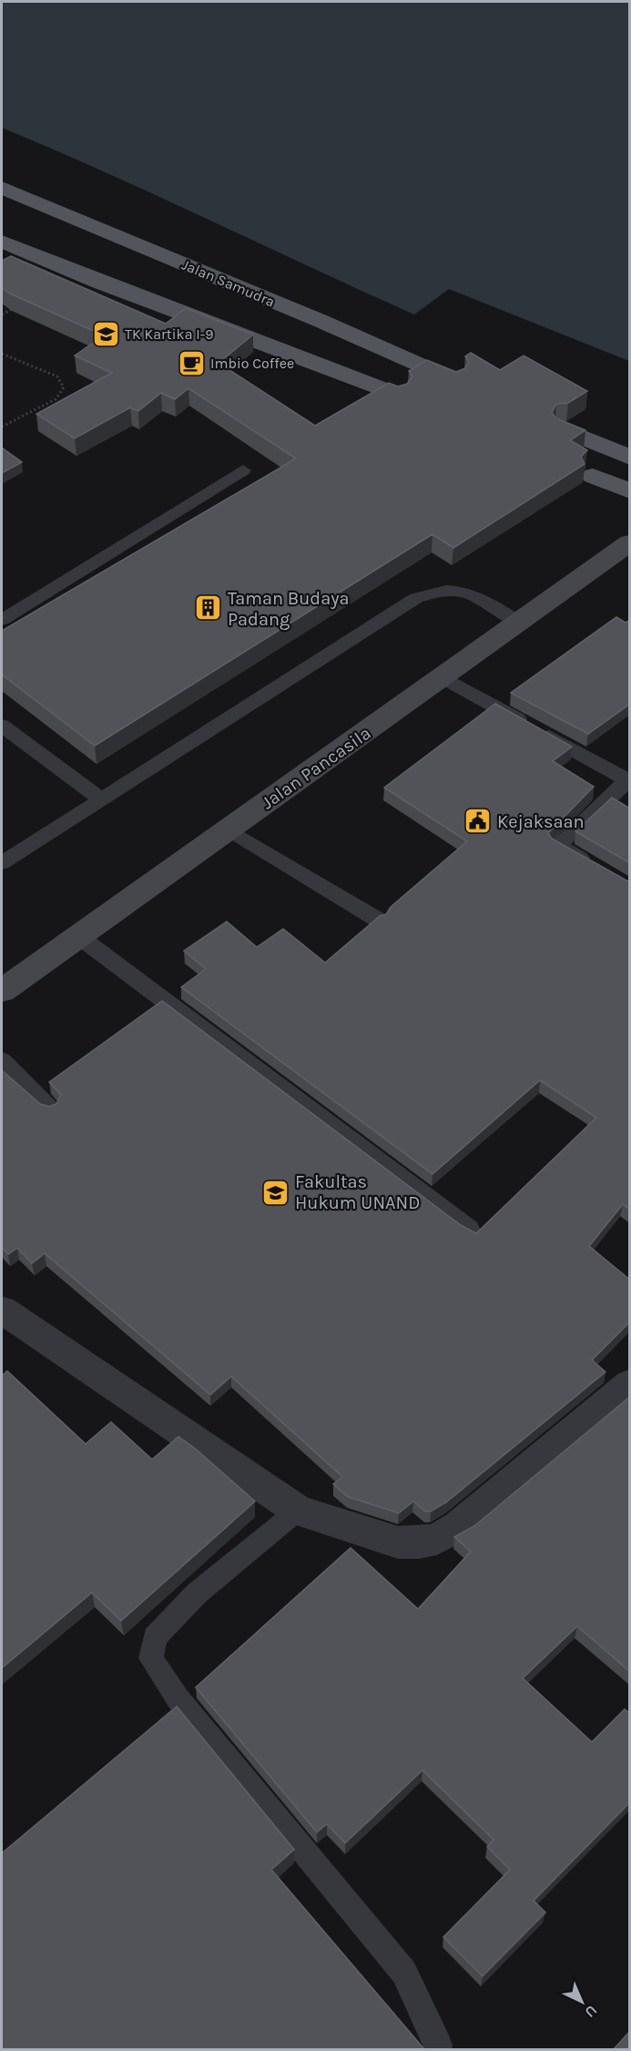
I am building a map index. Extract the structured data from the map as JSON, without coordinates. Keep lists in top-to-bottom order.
{
  "streets": {
    "main road": ["Jalan Samudra"],
    "street": ["Jalan Pancasila"]
  },
  "places": {
    "school or university": ["TK Kartika I-9", "Fakultas Hukum UNAND"],
    "cafe": ["Imbio Coffee"],
    "building": ["Taman Budaya Padang"],
    "public building": ["Kejaksaan"]
  },
  "north": "bottom right"
}
